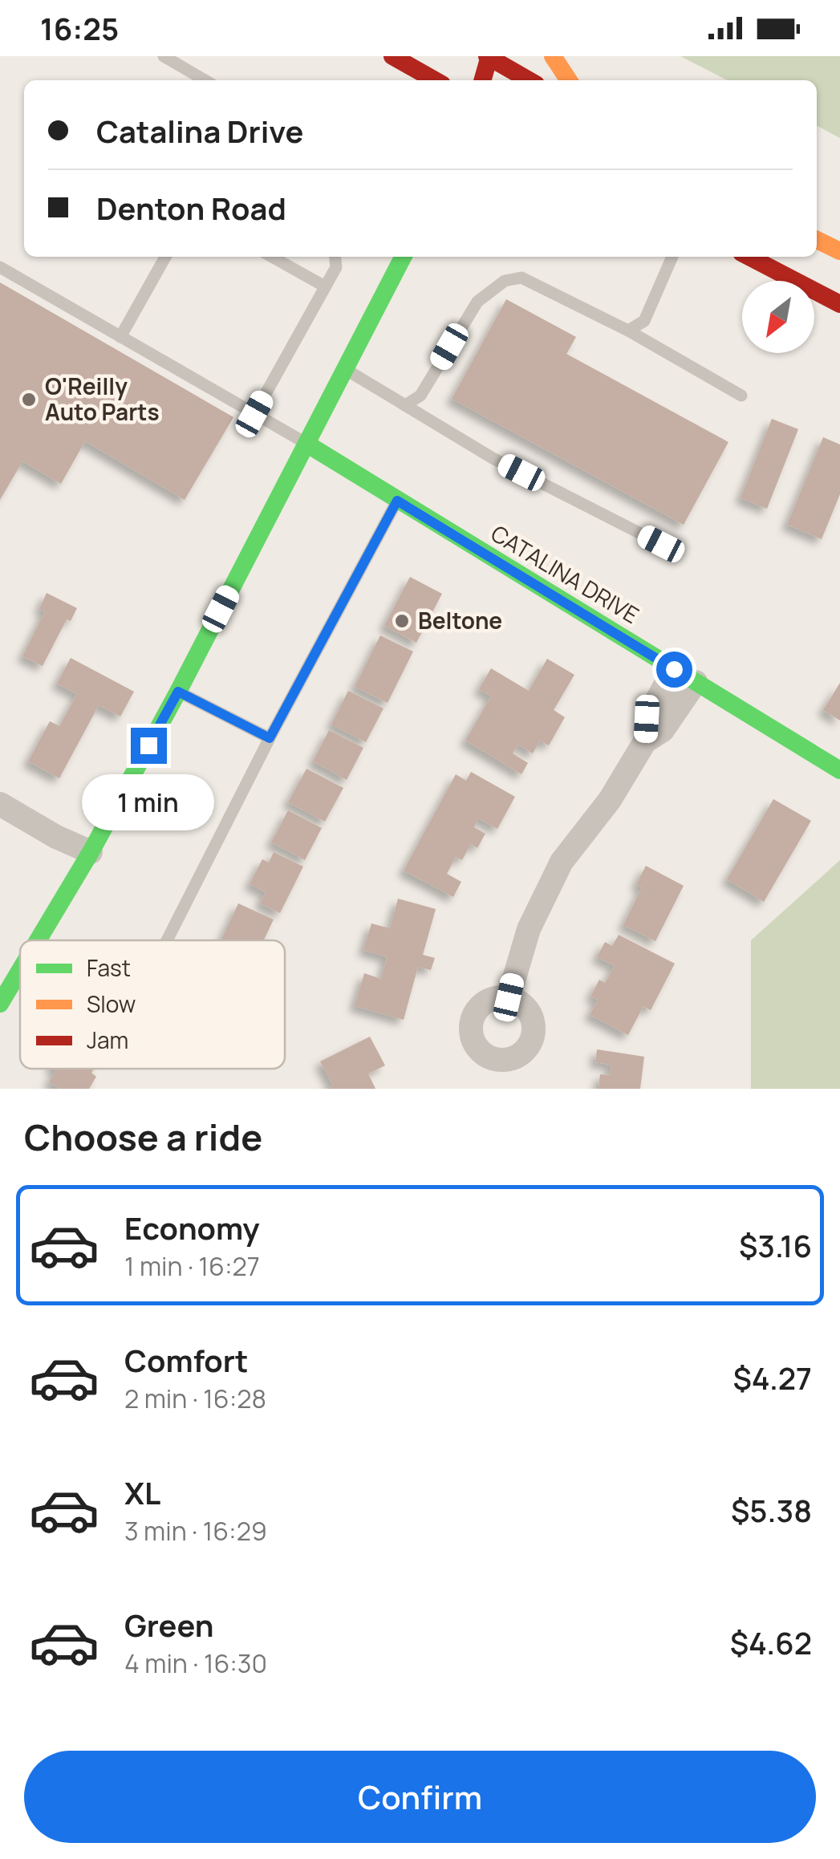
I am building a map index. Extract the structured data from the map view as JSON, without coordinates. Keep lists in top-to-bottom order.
{
  "streets": {
    "main road": ["CATALINA DRIVE"]
  },
  "places": ["O'Reilly Auto Parts", "Beltone"],
  "legend": ["Fast", "Slow", "Jam"],
  "north": "bottom left",
  "page": {
    "status": "16:25",
    "banner": ["Catalina Drive", "Denton Road"],
    "bubble": "1 min",
    "heading": "Choose a ride",
    "list": [
      {
        "name": "Economy",
        "note": "1 min · 16:27",
        "value": "$3.16"
      },
      {
        "name": "Comfort",
        "note": "2 min · 16:28",
        "value": "$4.27"
      },
      {
        "name": "XL",
        "note": "3 min · 16:29",
        "value": "$5.38"
      },
      {
        "name": "Green",
        "note": "4 min · 16:30",
        "value": "$4.62"
      }
    ],
    "buttons": "Confirm"
  }
}
